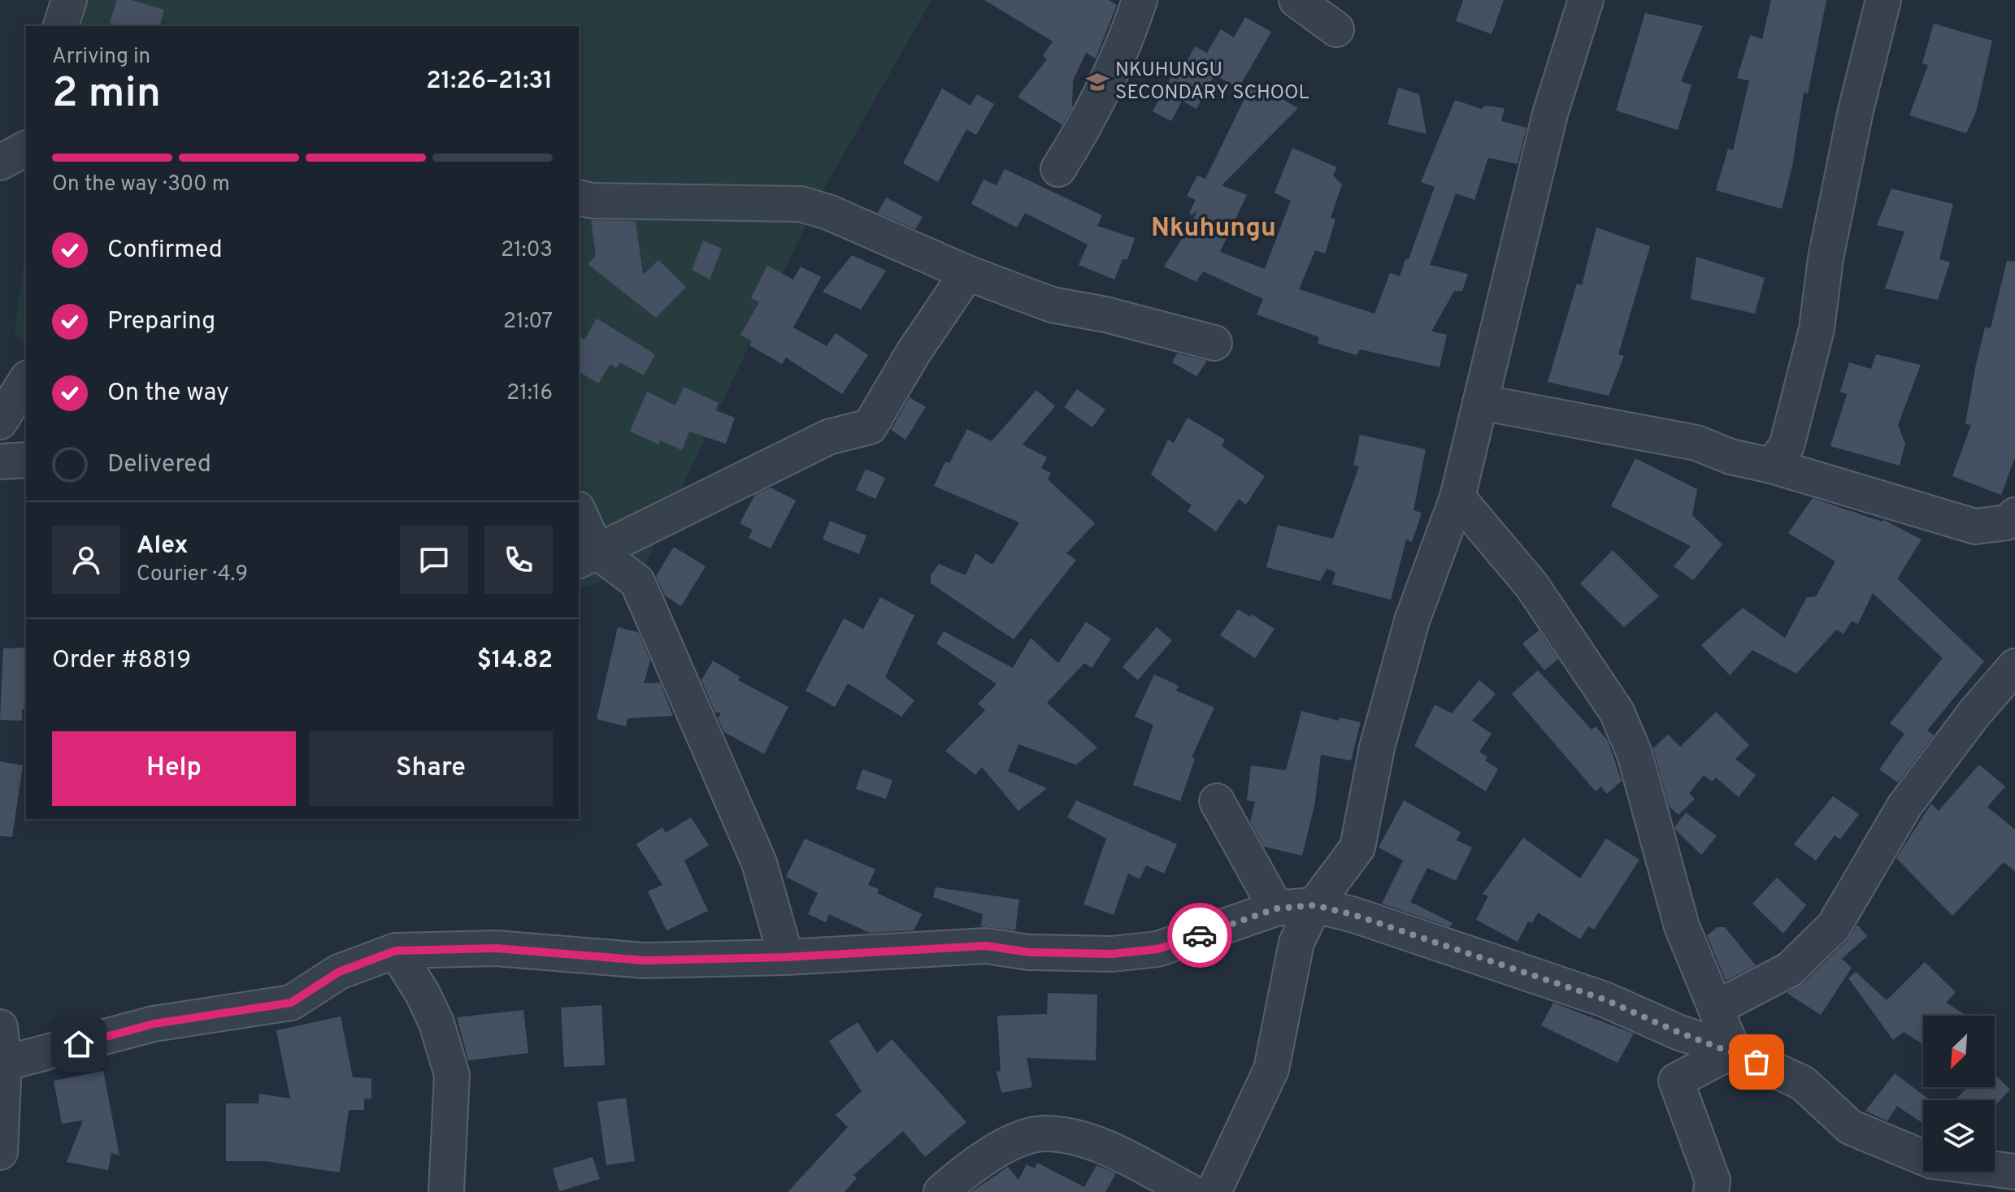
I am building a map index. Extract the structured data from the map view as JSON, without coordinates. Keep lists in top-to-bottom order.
{
  "districts": ["Nkuhungu"],
  "places": {
    "school or university": ["NKUHUNGU SECONDARY SCHOOL"]
  },
  "north": "bottom left",
  "page": {
    "heading": ["2 min", "Arriving in", "21:26–21:31"],
    "panel": [
      "Alex",
      "Courier · 4.9",
      "Order #8819",
      "$14.82"
    ],
    "bar": "On the way · 300 m",
    "list": [
      ["Confirmed", "21:03"],
      ["Preparing", "21:07"],
      ["On the way", "21:16"],
      "Delivered"
    ],
    "buttons": ["Help", "Share"]
  }
}
